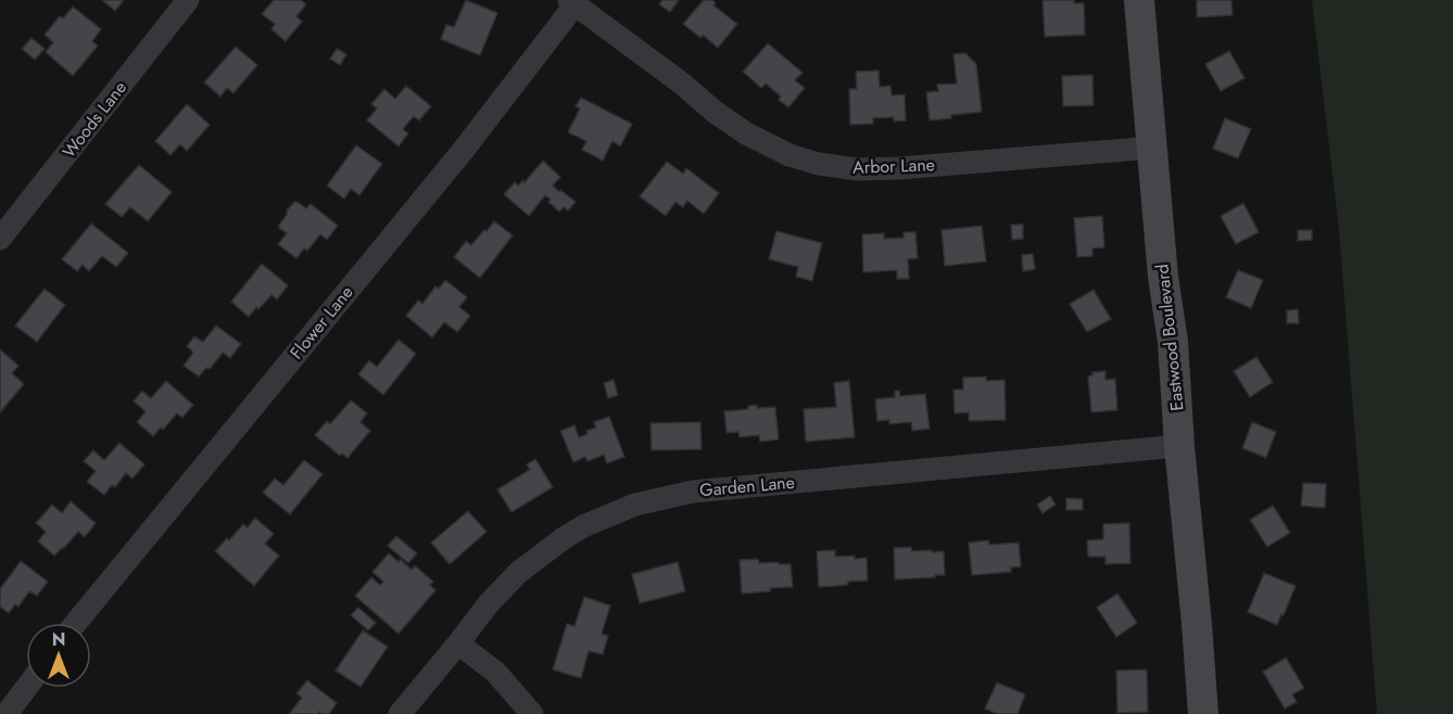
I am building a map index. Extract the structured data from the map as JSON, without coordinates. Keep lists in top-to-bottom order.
{
  "streets": {
    "street": [
      "Woods Lane",
      "Arbor Lane",
      "Flower Lane",
      "Eastwood Boulevard",
      "Garden Lane"
    ]
  },
  "crossings": [
    ["Arbor Lane", "Flower Lane"],
    ["Arbor Lane", "Eastwood Boulevard"],
    ["Eastwood Boulevard", "Garden Lane"]
  ],
  "north": "top"
}
